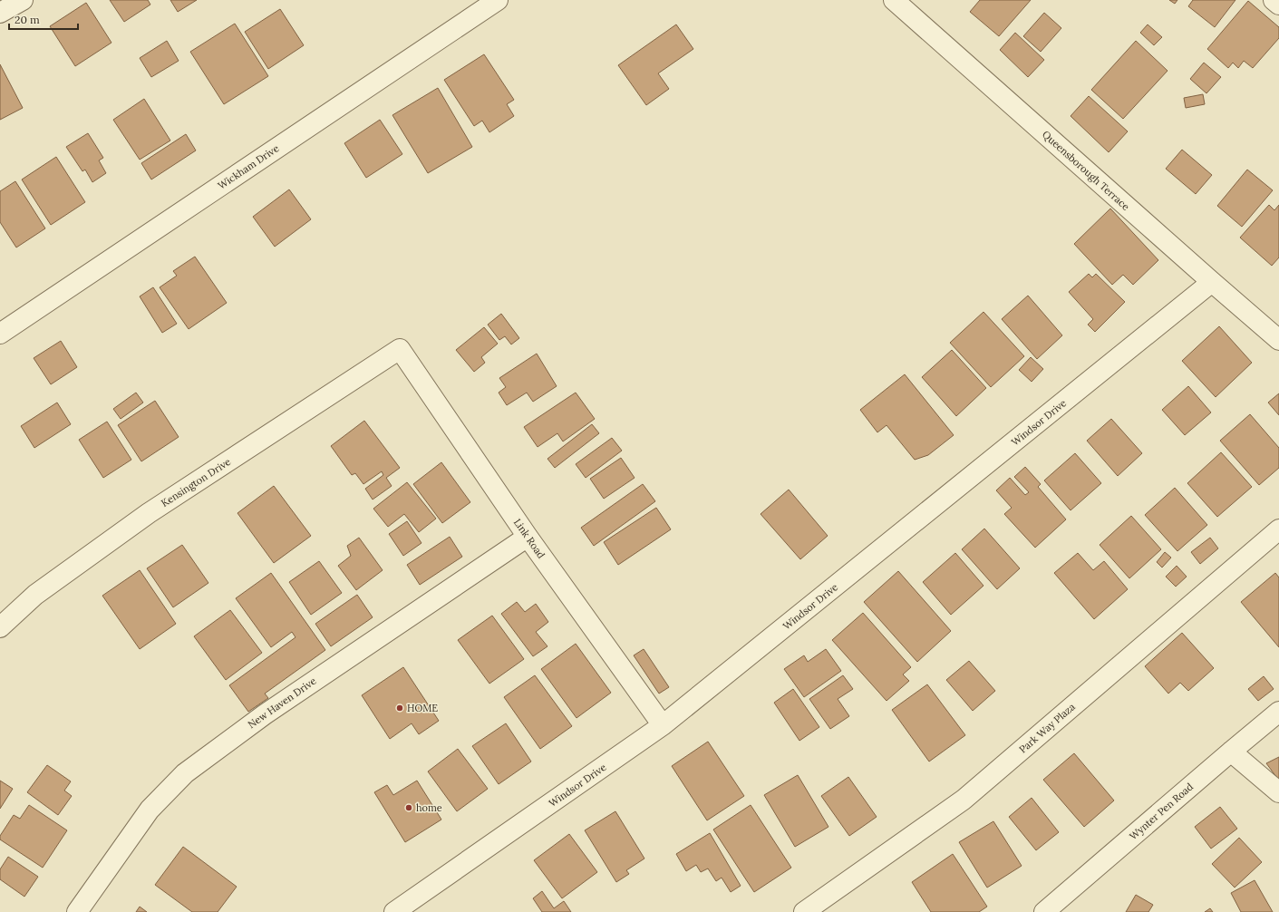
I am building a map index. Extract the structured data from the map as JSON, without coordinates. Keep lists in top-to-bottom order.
{
  "streets": {
    "street": [
      "Wickham Drive",
      "Queensborough Terrace",
      "Windsor Drive",
      "Kensington Drive",
      "Link Road",
      "New Haven Drive",
      "Park Way Plaza",
      "Wynter Pen Road"
    ]
  },
  "crossings": [
    ["Queensborough Terrace", "Windsor Drive"],
    ["Windsor Drive", "Link Road"],
    ["Kensington Drive", "Link Road"],
    ["Link Road", "New Haven Drive"]
  ],
  "places": ["HOME", "home"],
  "scale_bar": "20 m"
}
